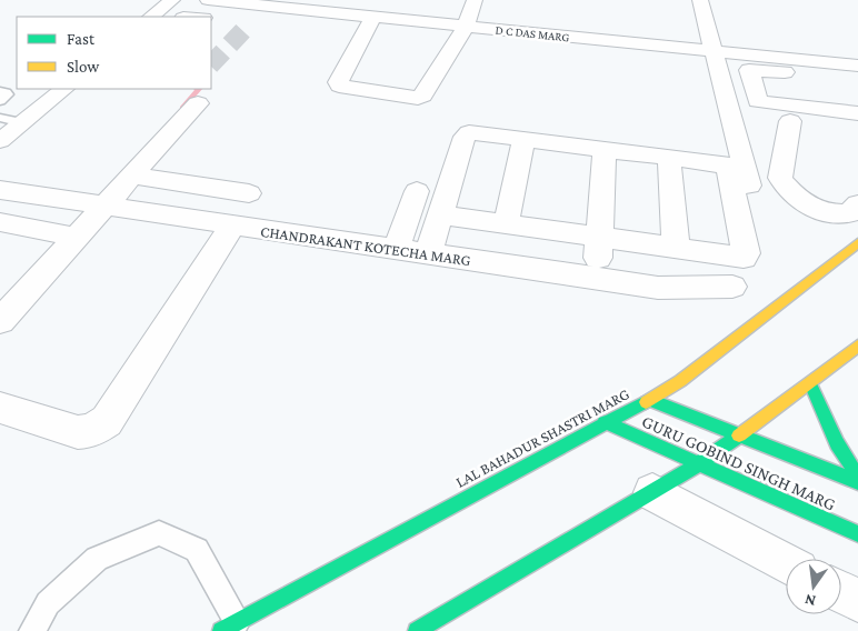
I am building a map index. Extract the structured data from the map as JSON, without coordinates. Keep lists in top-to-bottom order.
{
  "streets": {
    "main road": ["LAL BAHADUR SHASTRI MARG", "GURU GOBIND SINGH MARG"],
    "street": ["D C DAS MARG", "CHANDRAKANT KOTECHA MARG"]
  },
  "crossings": [
    ["LAL BAHADUR SHASTRI MARG", "GURU GOBIND SINGH MARG"]
  ],
  "legend": ["Fast", "Slow"],
  "north": "bottom"
}
